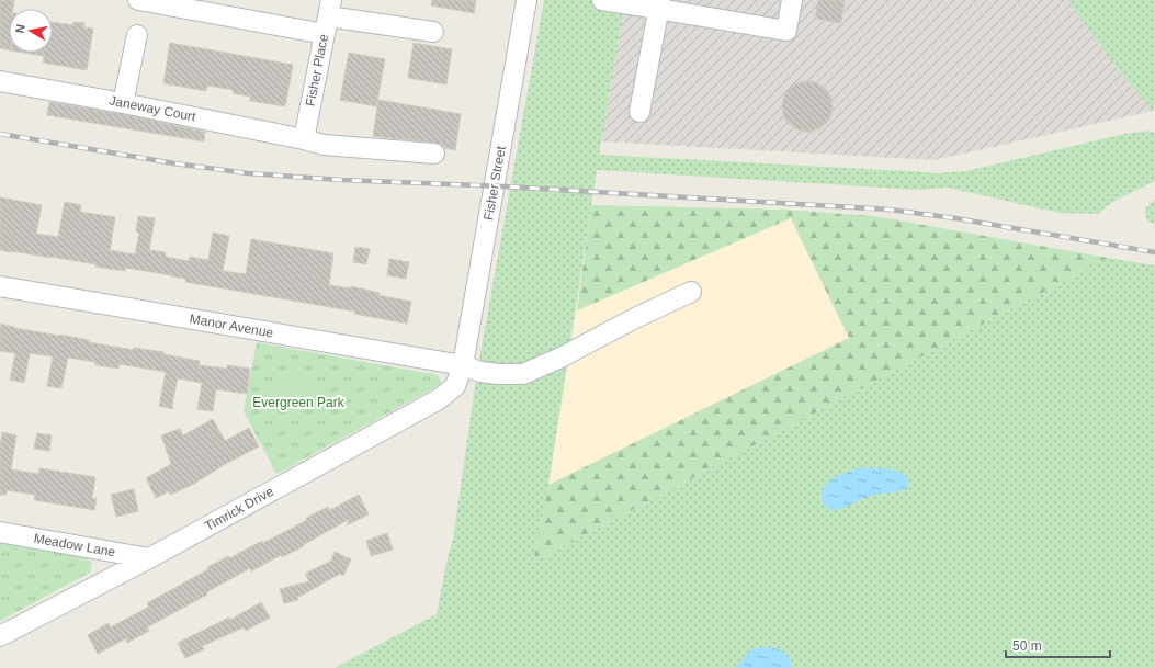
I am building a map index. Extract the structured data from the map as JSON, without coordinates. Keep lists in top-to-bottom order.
{
  "streets": {
    "street": [
      "Fisher Place",
      "Janeway Court",
      "Fisher Street",
      "Manor Avenue",
      "Timrick Drive",
      "Meadow Lane"
    ]
  },
  "crossings": [
    ["Fisher Place", "Janeway Court"],
    ["Fisher Street", "Manor Avenue"],
    ["Fisher Street", "Timrick Drive"],
    ["Manor Avenue", "Timrick Drive"],
    ["Timrick Drive", "Meadow Lane"]
  ],
  "parks": ["Evergreen Park"],
  "scale_bar": "50 m",
  "north": "left"
}
